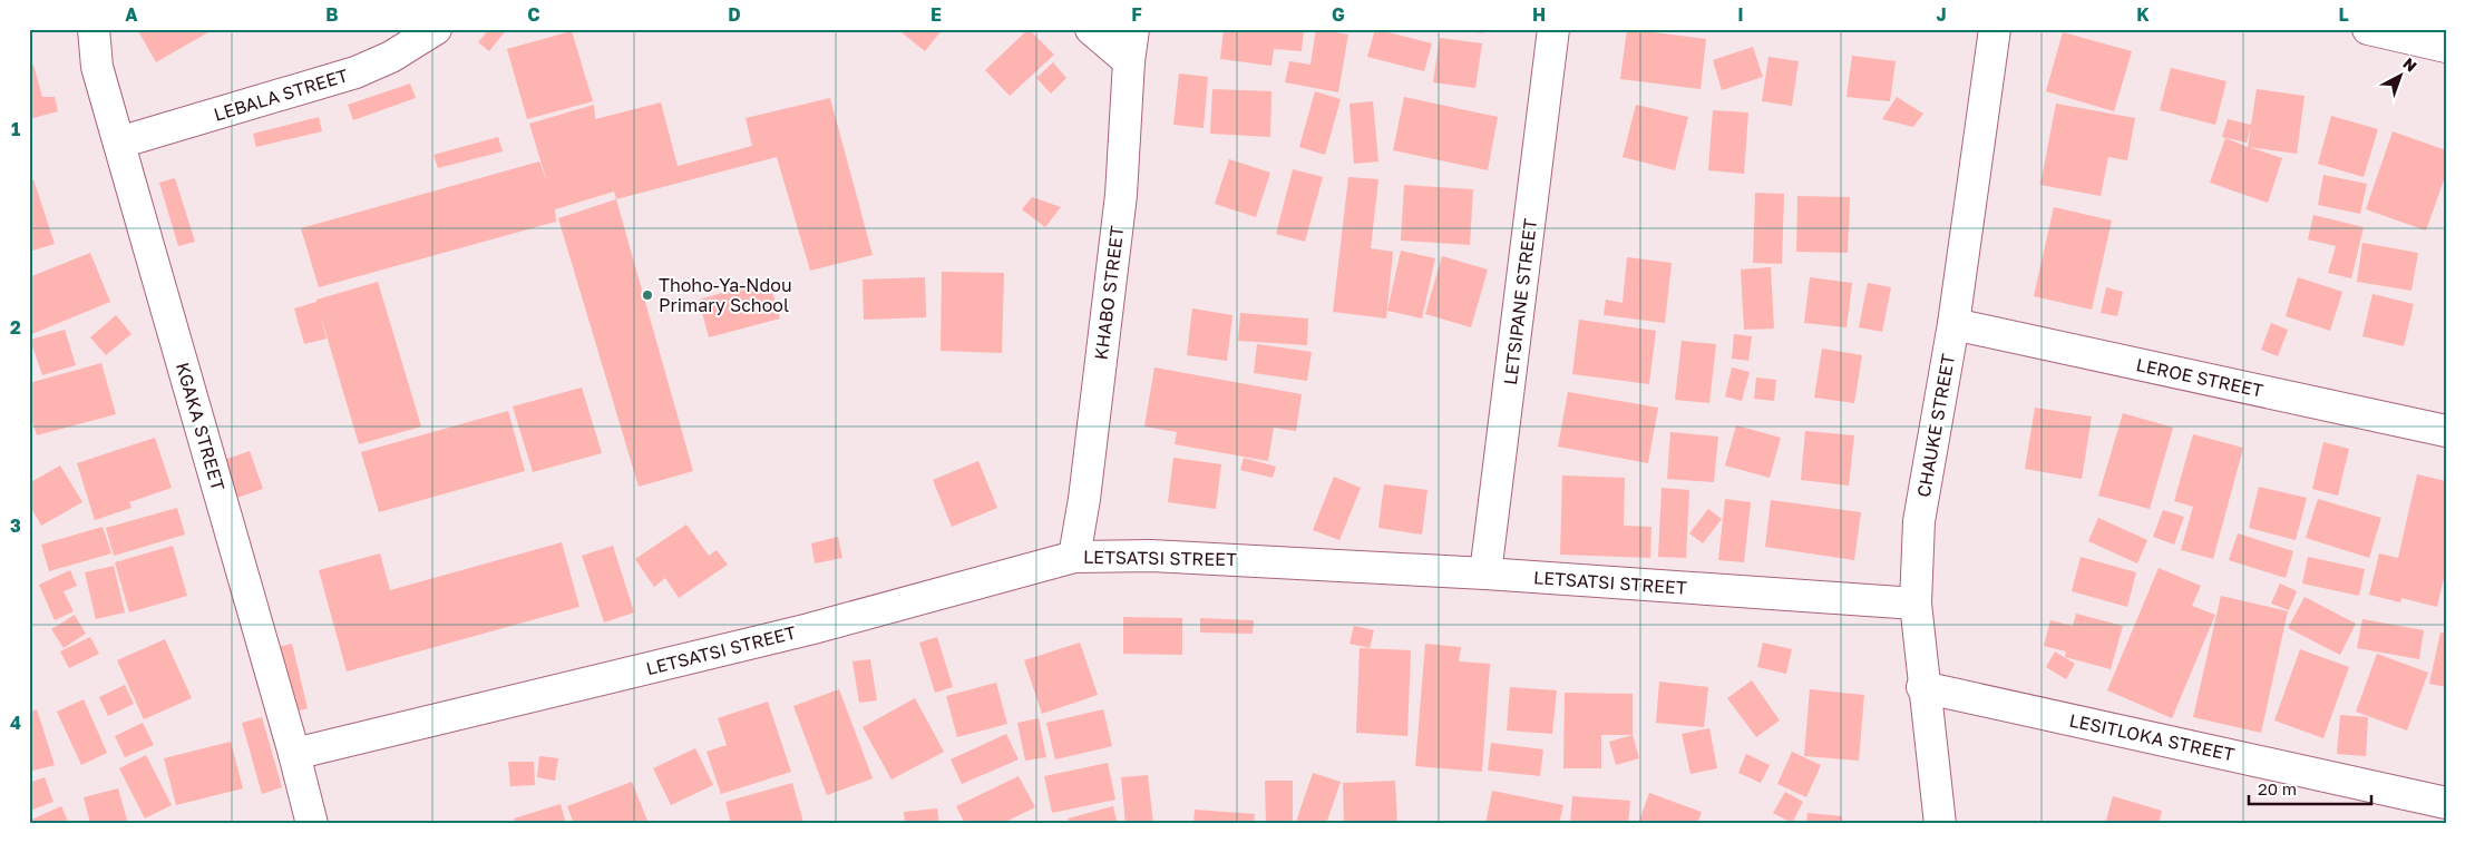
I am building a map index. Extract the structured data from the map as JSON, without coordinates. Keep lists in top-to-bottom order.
{
  "streets": {
    "street": [
      "LEBALA STREET",
      "KHABO STREET",
      "LETSIPANE STREET",
      "LEROE STREET",
      "CHAUKE STREET",
      "KGAKA STREET",
      "LETSATSI STREET",
      "LESITLOKA STREET"
    ]
  },
  "crossings": [
    ["LEBALA STREET", "KGAKA STREET"],
    ["KHABO STREET", "LETSATSI STREET"],
    ["LETSIPANE STREET", "LETSATSI STREET"],
    ["LEROE STREET", "CHAUKE STREET"],
    ["CHAUKE STREET", "LETSATSI STREET"],
    ["CHAUKE STREET", "LESITLOKA STREET"],
    ["KGAKA STREET", "LETSATSI STREET"]
  ],
  "places": ["Thoho-Ya-Ndou Primary School"],
  "scale_bar": "20 m",
  "north": "top right",
  "grid": {
    "columns": [
      "A",
      "B",
      "C",
      "D",
      "E",
      "F",
      "G",
      "H",
      "I",
      "J",
      "K",
      "L"
    ],
    "rows": [
      "1",
      "2",
      "3",
      "4"
    ]
  }
}
